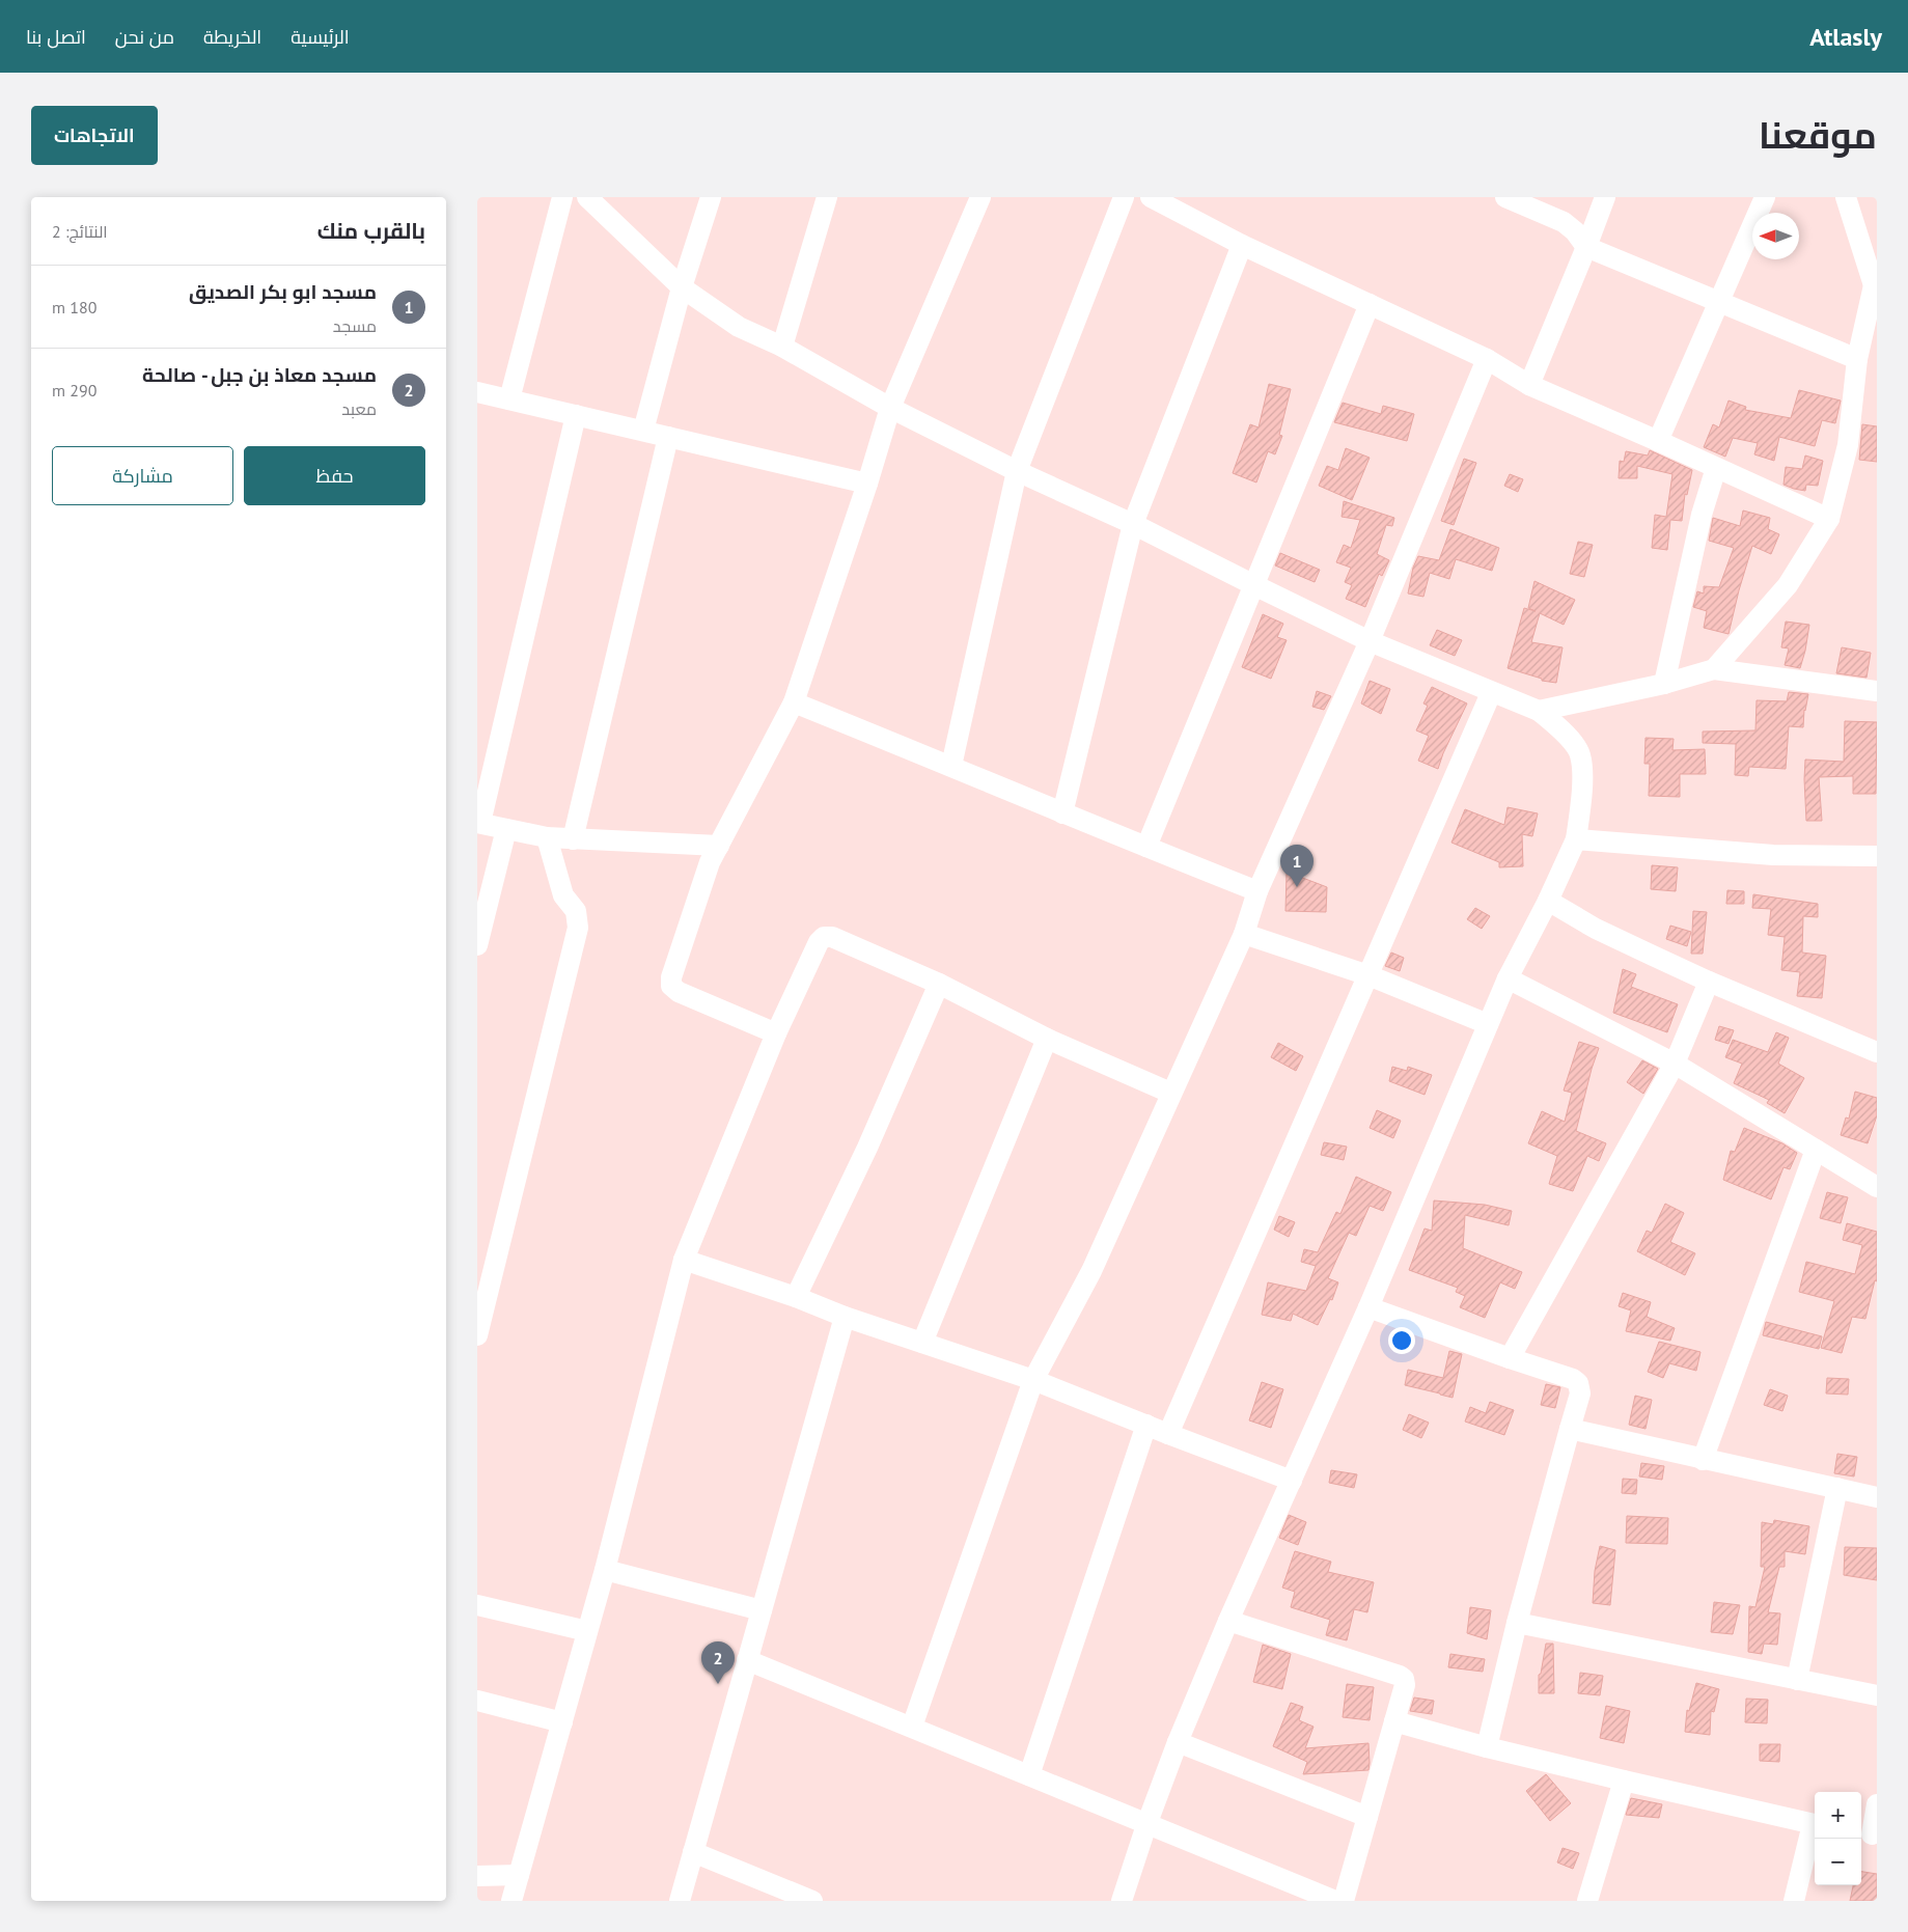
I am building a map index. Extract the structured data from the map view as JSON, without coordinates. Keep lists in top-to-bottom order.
{
  "north": "left",
  "page": {
    "header": "Atlasly",
    "nav": [
      "الرئيسية",
      "الخريطة",
      "من نحن",
      "اتصل بنا"
    ],
    "title": "موقعنا",
    "buttons": [
      "الاتجاهات",
      ["حفظ", "مشاركة"]
    ],
    "heading": ["بالقرب منك", "النتائج: 2"],
    "list": [
      {
        "mark": "1",
        "name": "مسجد ابو بكر الصديق",
        "note": "مسجد",
        "value": "180 m"
      },
      {
        "mark": "2",
        "name": "مسجد معاذ بن جبل - صالحة",
        "note": "معبد",
        "value": "290 m"
      }
    ],
    "pins": ["1", "2"],
    "map_buttons": ["+", "−"]
  }
}
